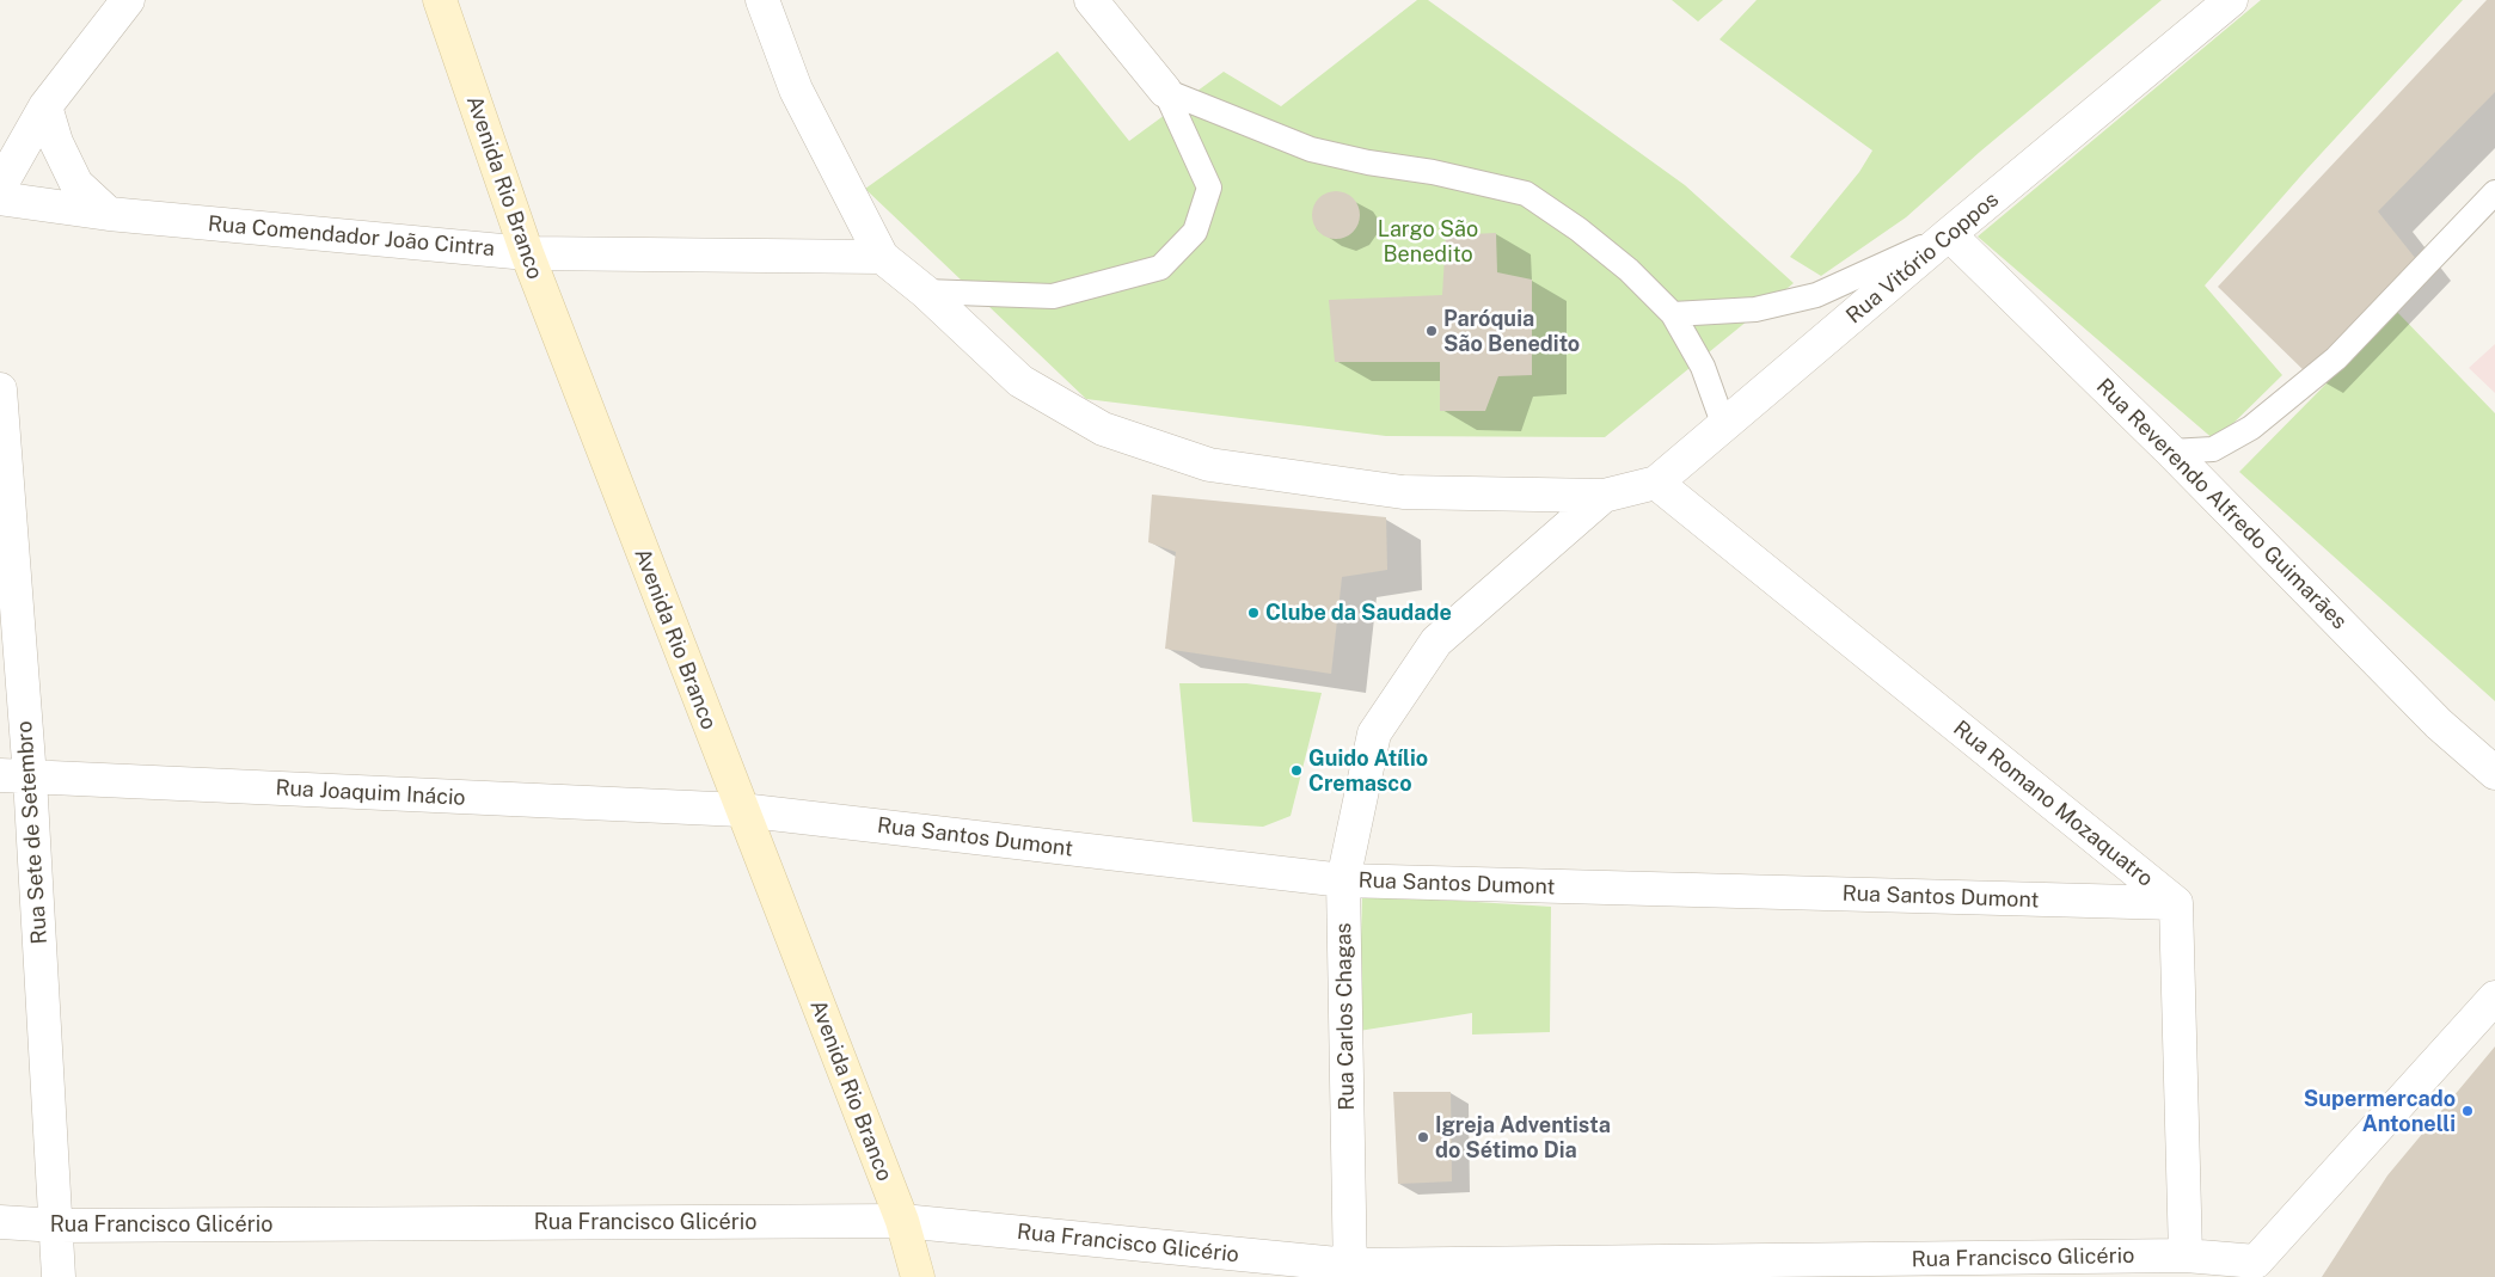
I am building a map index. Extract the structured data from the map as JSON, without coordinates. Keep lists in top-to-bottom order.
{
  "streets": {
    "main road": ["Avenida Rio Branco"],
    "street": [
      "Rua Comendador João Cintra",
      "Rua Vitório Coppos",
      "Rua Reverendo Alfredo Guimarães",
      "Rua Joaquim Inácio",
      "Rua Romano Mozaquatro",
      "Rua Sete de Setembro",
      "Rua Santos Dumont",
      "Rua Carlos Chagas",
      "Rua Francisco Glicério"
    ]
  },
  "crossings": [
    ["Avenida Rio Branco", "Rua Comendador João Cintra"],
    ["Avenida Rio Branco", "Rua Joaquim Inácio"],
    ["Avenida Rio Branco", "Rua Santos Dumont"],
    ["Avenida Rio Branco", "Rua Francisco Glicério"],
    ["Rua Vitório Coppos", "Rua Reverendo Alfredo Guimarães"],
    ["Rua Vitório Coppos", "Rua Romano Mozaquatro"],
    ["Rua Vitório Coppos", "Rua Carlos Chagas"],
    ["Rua Joaquim Inácio", "Rua Sete de Setembro"],
    ["Rua Joaquim Inácio", "Rua Santos Dumont"],
    ["Rua Romano Mozaquatro", "Rua Santos Dumont"],
    ["Rua Sete de Setembro", "Rua Francisco Glicério"],
    ["Rua Santos Dumont", "Rua Carlos Chagas"],
    ["Rua Carlos Chagas", "Rua Francisco Glicério"]
  ],
  "parks": ["Largo São Benedito"],
  "places": [
    "Paróquia São Benedito",
    "Clube da Saudade",
    "Guido Atílio Cremasco",
    "Supermercado Antonelli",
    "Igreja Adventista do Sétimo Dia"
  ]
}
